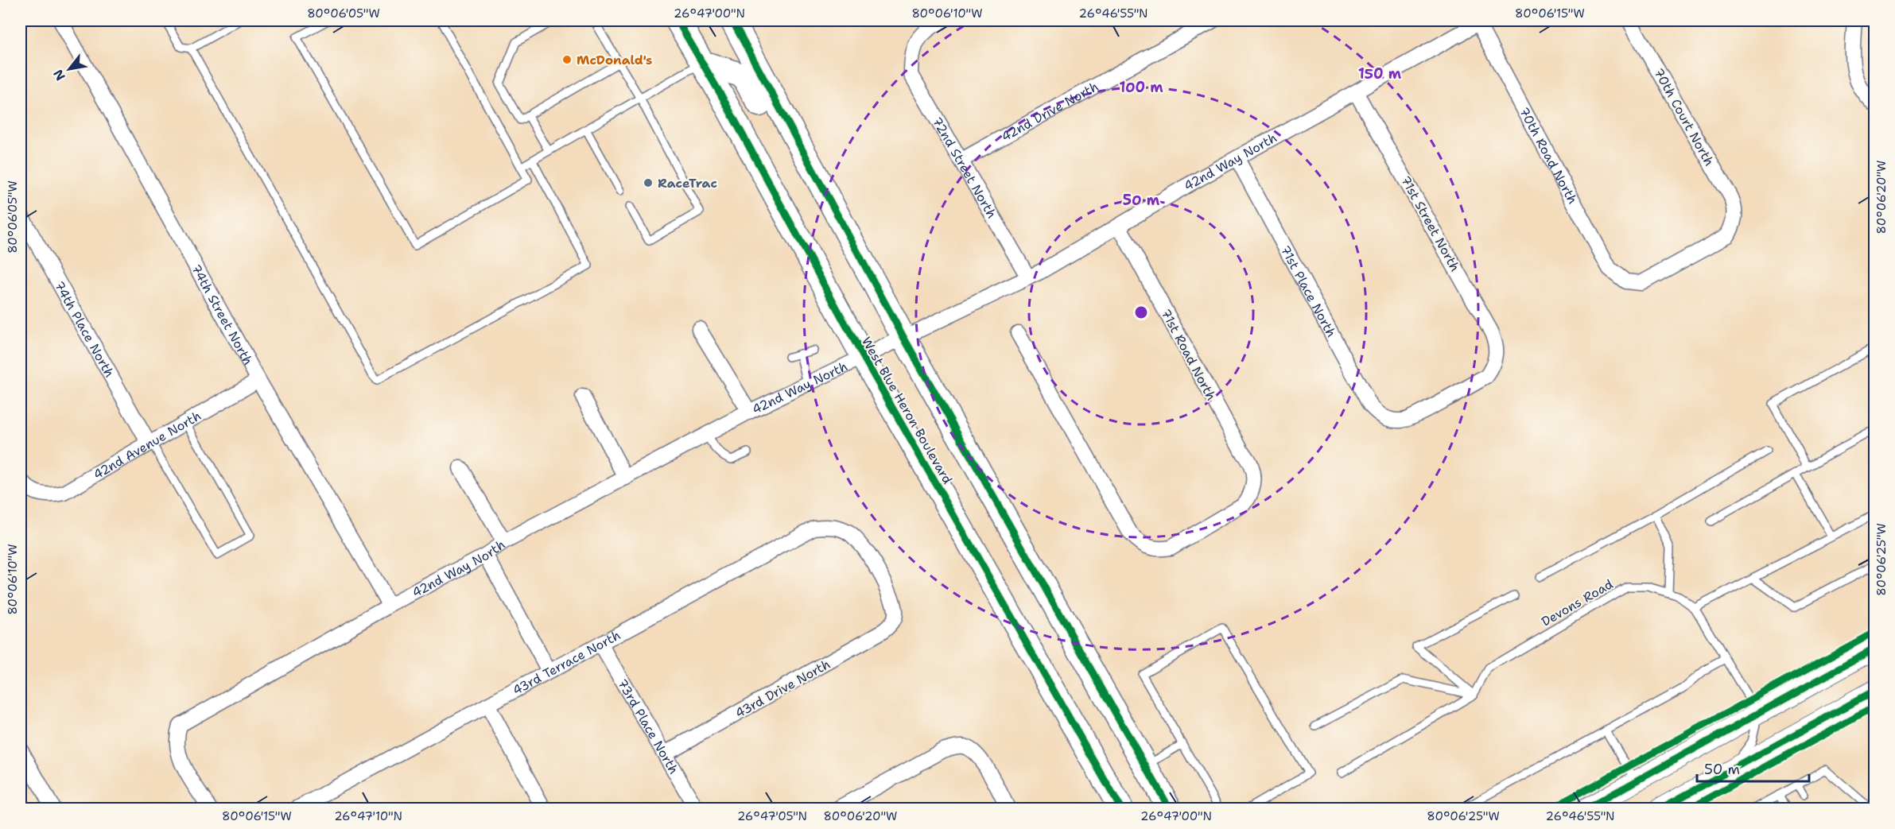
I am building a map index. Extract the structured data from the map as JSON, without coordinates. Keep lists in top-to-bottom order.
{
  "streets": {
    "highway": ["West Blue Heron Boulevard"],
    "street": [
      "42nd Drive North",
      "70th Court North",
      "70th Road North",
      "42nd Way North",
      "72nd Street North",
      "71st Street North",
      "71st Place North",
      "74th Street North",
      "74th Place North",
      "71st Road North",
      "42nd Avenue North",
      "43rd Terrace North",
      "43rd Drive North",
      "73rd Place North"
    ],
    "lane": ["Devons Road"]
  },
  "crossings": [
    ["42nd Drive North", "72nd Street North"],
    ["70th Court North", "70th Road North"],
    ["70th Road North", "42nd Way North"],
    ["42nd Way North", "72nd Street North"],
    ["42nd Way North", "71st Street North"],
    ["42nd Way North", "71st Place North"],
    ["42nd Way North", "74th Street North"],
    ["42nd Way North", "71st Road North"],
    ["42nd Way North", "West Blue Heron Boulevard"],
    ["71st Street North", "71st Place North"],
    ["74th Street North", "42nd Avenue North"],
    ["74th Place North", "42nd Avenue North"],
    ["43rd Terrace North", "43rd Drive North"],
    ["43rd Terrace North", "73rd Place North"],
    ["43rd Drive North", "73rd Place North"]
  ],
  "places": ["McDonald's", "RaceTrac"],
  "scale_bar": "50 m",
  "north": "bottom left",
  "coordinates": [
    "80°06'05\"W",
    "26°47'00\"N",
    "80°06'10\"W",
    "26°46'55\"N",
    "80°06'15\"W",
    "80°06'20\"W",
    "80°06'25\"W",
    "26°47'10\"N",
    "26°47'05\"N"
  ],
  "rings": ["150 m", "100 m", "50 m"]
}
